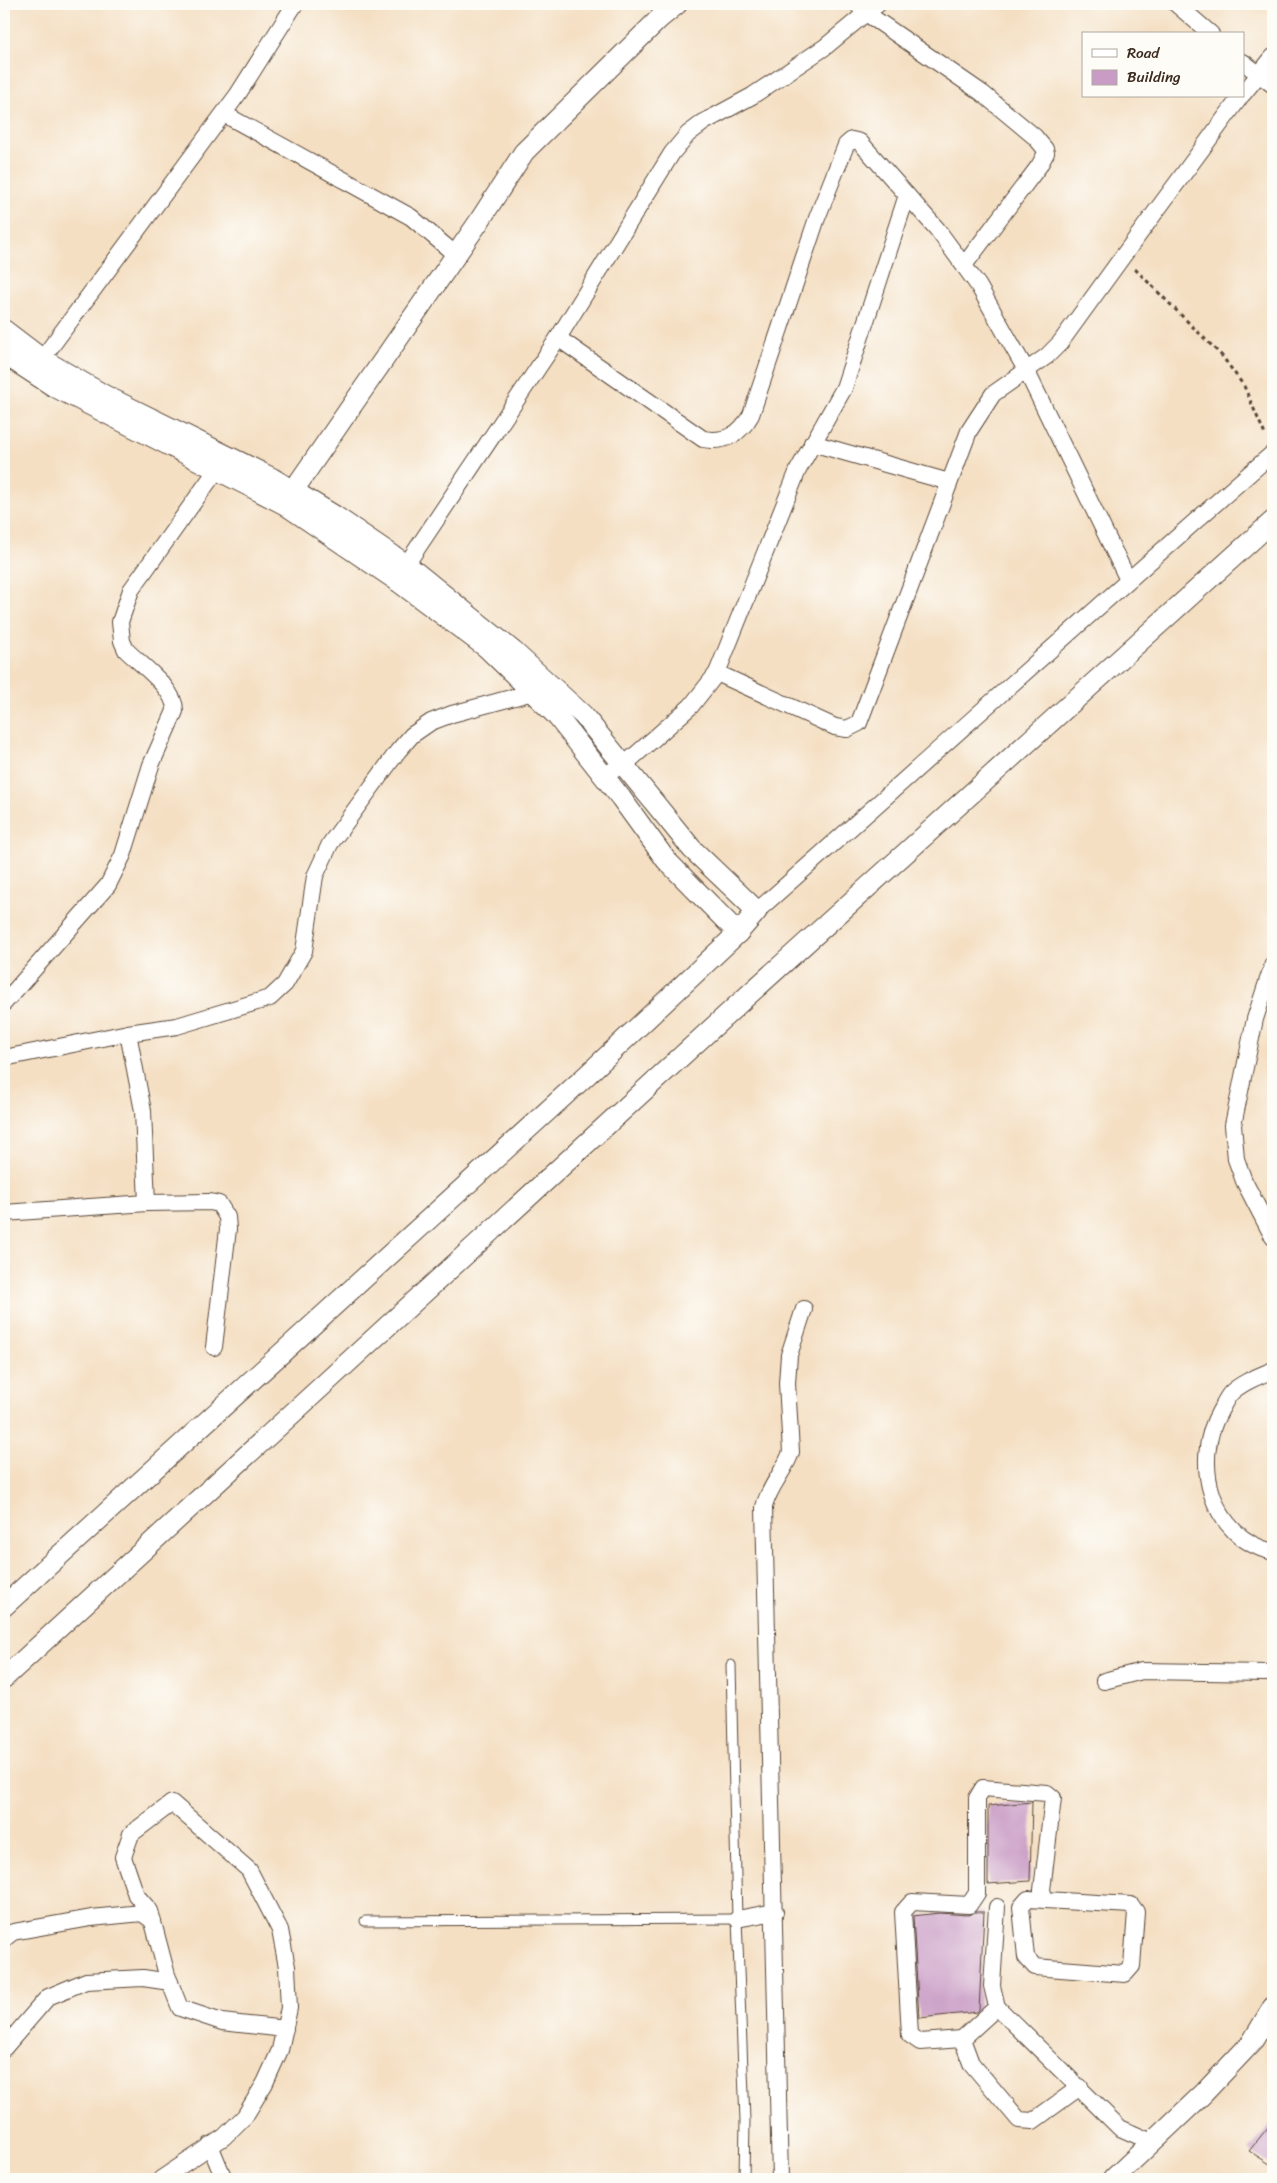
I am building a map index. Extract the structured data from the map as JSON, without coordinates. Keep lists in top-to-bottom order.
{
  "legend": ["Road", "Building"]
}
